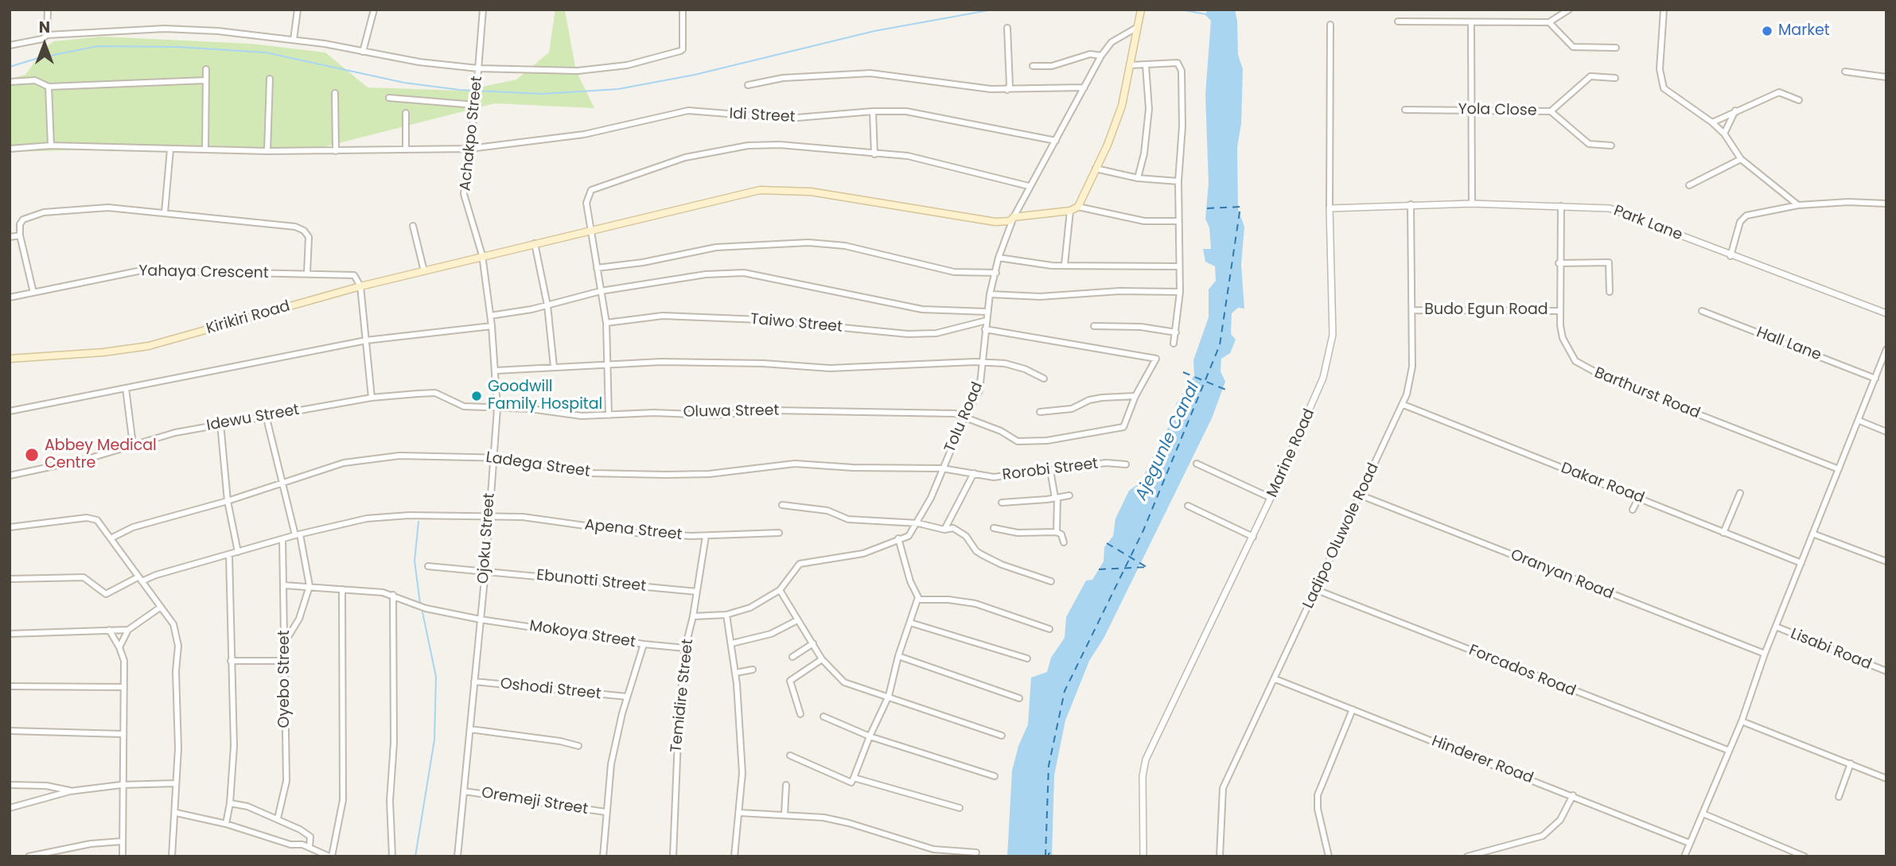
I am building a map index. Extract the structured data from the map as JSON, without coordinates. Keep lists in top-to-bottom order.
{
  "streets": {
    "main road": ["Kirikiri Road"],
    "street": [
      "Yola Close",
      "Idi Street",
      "Achakpo Street",
      "Park Lane",
      "Yahaya Crescent",
      "Budo Egun Road",
      "Taiwo Street",
      "Hall Lane",
      "Barthurst Road",
      "Oluwa Street",
      "Tolu Road",
      "Idewu Street",
      "Marine Road",
      "Ladega Street",
      "Rorobi Street",
      "Dakar Road",
      "Apena Street",
      "Ladipo Oluwole Road",
      "Ojoku Street",
      "Oranyan Road",
      "Ebunotti Street",
      "Mokoya Street",
      "Lisabi Road",
      "Forcados Road",
      "Oyebo Street",
      "Oshodi Street",
      "Temidire Street",
      "Hinderer Road",
      "Oremeji Street"
    ]
  },
  "crossings": [
    ["Idi Street", "Achakpo Street"],
    ["Idi Street", "Tolu Road"],
    ["Achakpo Street", "Kirikiri Road"],
    ["Achakpo Street", "Ojoku Street"],
    ["Park Lane", "Barthurst Road"],
    ["Park Lane", "Marine Road"],
    ["Park Lane", "Ladipo Oluwole Road"],
    ["Yahaya Crescent", "Kirikiri Road"],
    ["Budo Egun Road", "Barthurst Road"],
    ["Budo Egun Road", "Ladipo Oluwole Road"],
    ["Kirikiri Road", "Tolu Road"],
    ["Taiwo Street", "Tolu Road"],
    ["Oluwa Street", "Tolu Road"],
    ["Oluwa Street", "Idewu Street"],
    ["Oluwa Street", "Ojoku Street"],
    ["Tolu Road", "Ladega Street"],
    ["Tolu Road", "Rorobi Street"],
    ["Tolu Road", "Temidire Street"],
    ["Idewu Street", "Ojoku Street"],
    ["Ladega Street", "Rorobi Street"],
    ["Ladega Street", "Ojoku Street"],
    ["Dakar Road", "Ladipo Oluwole Road"],
    ["Apena Street", "Ojoku Street"],
    ["Apena Street", "Oyebo Street"],
    ["Apena Street", "Temidire Street"],
    ["Ladipo Oluwole Road", "Oranyan Road"],
    ["Ladipo Oluwole Road", "Forcados Road"],
    ["Ladipo Oluwole Road", "Hinderer Road"],
    ["Ojoku Street", "Ebunotti Street"],
    ["Ojoku Street", "Mokoya Street"],
    ["Ojoku Street", "Oshodi Street"],
    ["Ojoku Street", "Oremeji Street"],
    ["Ebunotti Street", "Temidire Street"],
    ["Mokoya Street", "Oyebo Street"],
    ["Mokoya Street", "Temidire Street"]
  ],
  "water": ["Ajegunle Canal"],
  "places": ["Market", "Goodwill Family Hospital", "Abbey Medical Centre"],
  "north": "top"
}
